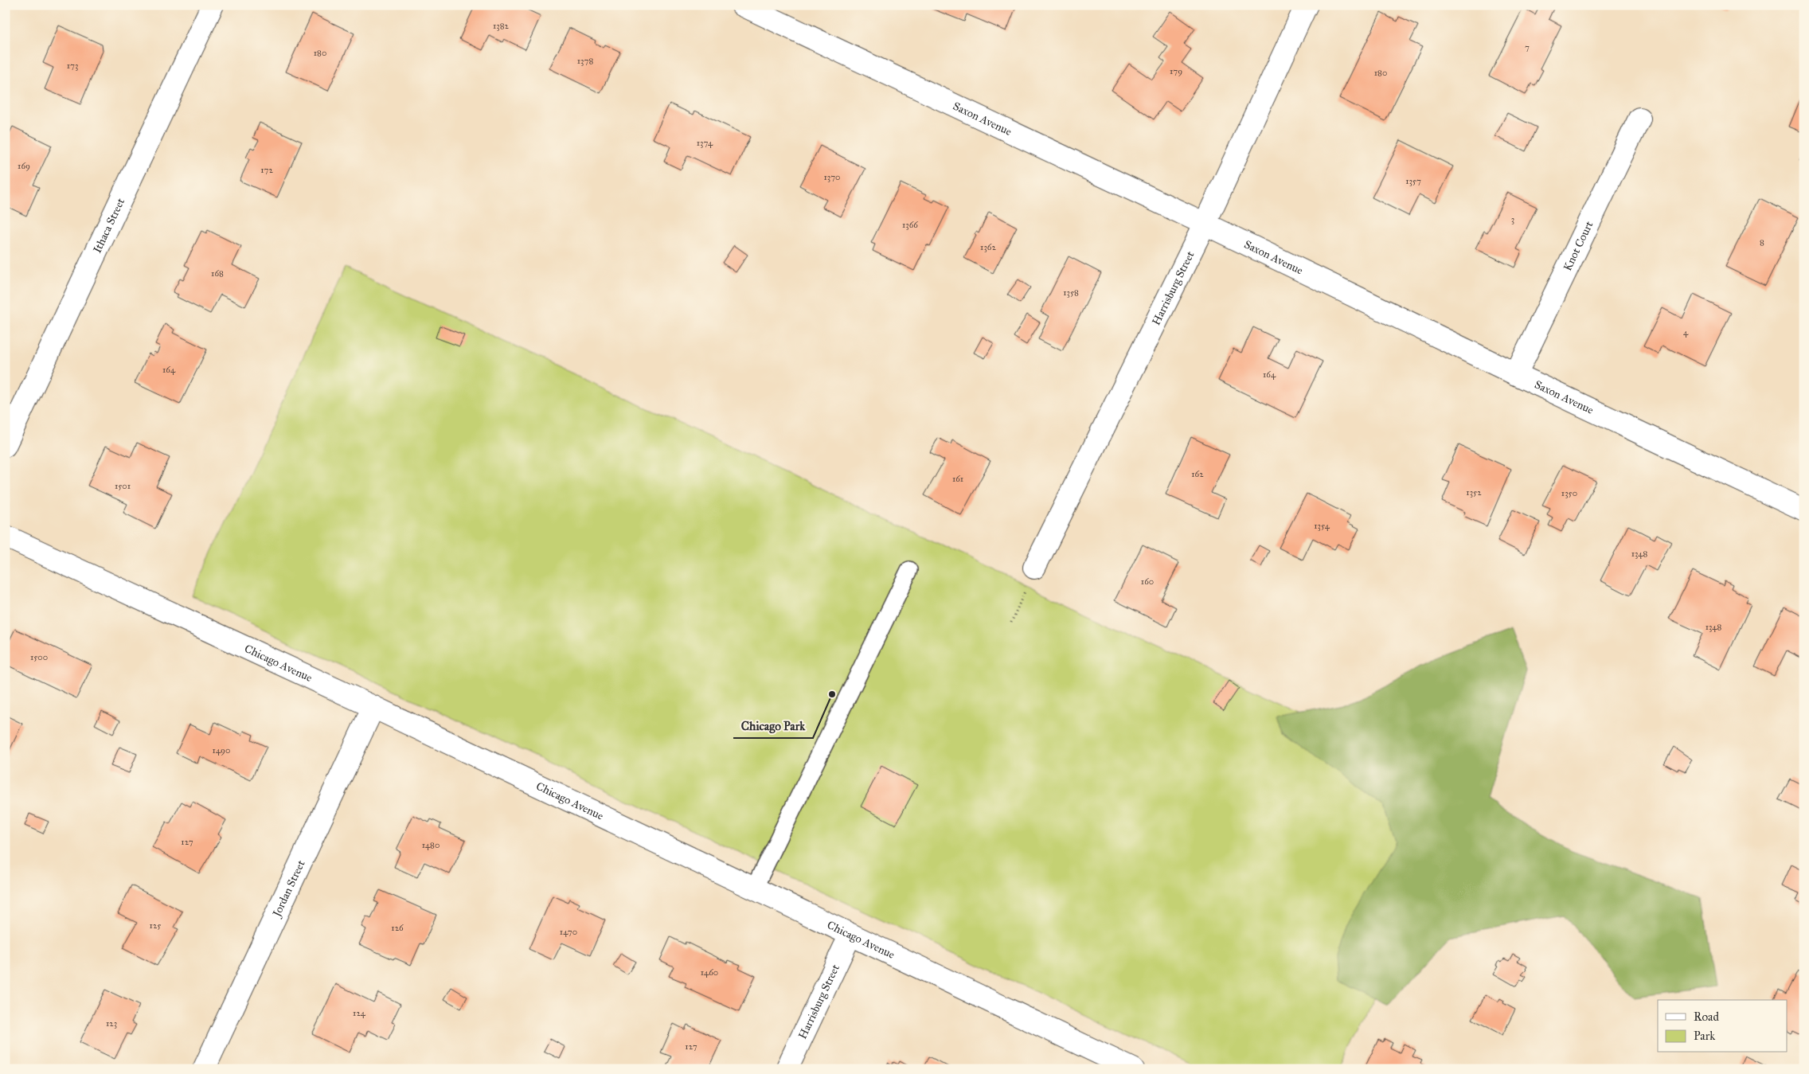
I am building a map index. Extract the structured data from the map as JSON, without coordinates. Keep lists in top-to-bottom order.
{
  "streets": {
    "street": [
      "Saxon Avenue",
      "Ithaca Street",
      "Knot Court",
      "Harrisburg Street",
      "Chicago Avenue",
      "Jordan Street"
    ]
  },
  "crossings": [
    ["Saxon Avenue", "Knot Court"],
    ["Saxon Avenue", "Harrisburg Street"],
    ["Harrisburg Street", "Chicago Avenue"],
    ["Chicago Avenue", "Jordan Street"]
  ],
  "places": ["Chicago Park"],
  "house_numbers": [
    "1382",
    "7",
    "180",
    "1378",
    "173",
    "179",
    "180",
    "1374",
    "169",
    "172",
    "1370",
    "1357",
    "3",
    "1366",
    "8",
    "1362",
    "168",
    "1358",
    "4",
    "164",
    "164",
    "162",
    "161",
    "1501",
    "1352",
    "1350",
    "1354",
    "1348",
    "160",
    "1348",
    "1500",
    "1490",
    "127",
    "1480",
    "125",
    "126",
    "1470",
    "1460",
    "124",
    "123",
    "127"
  ],
  "legend": ["Road", "Park"]
}
